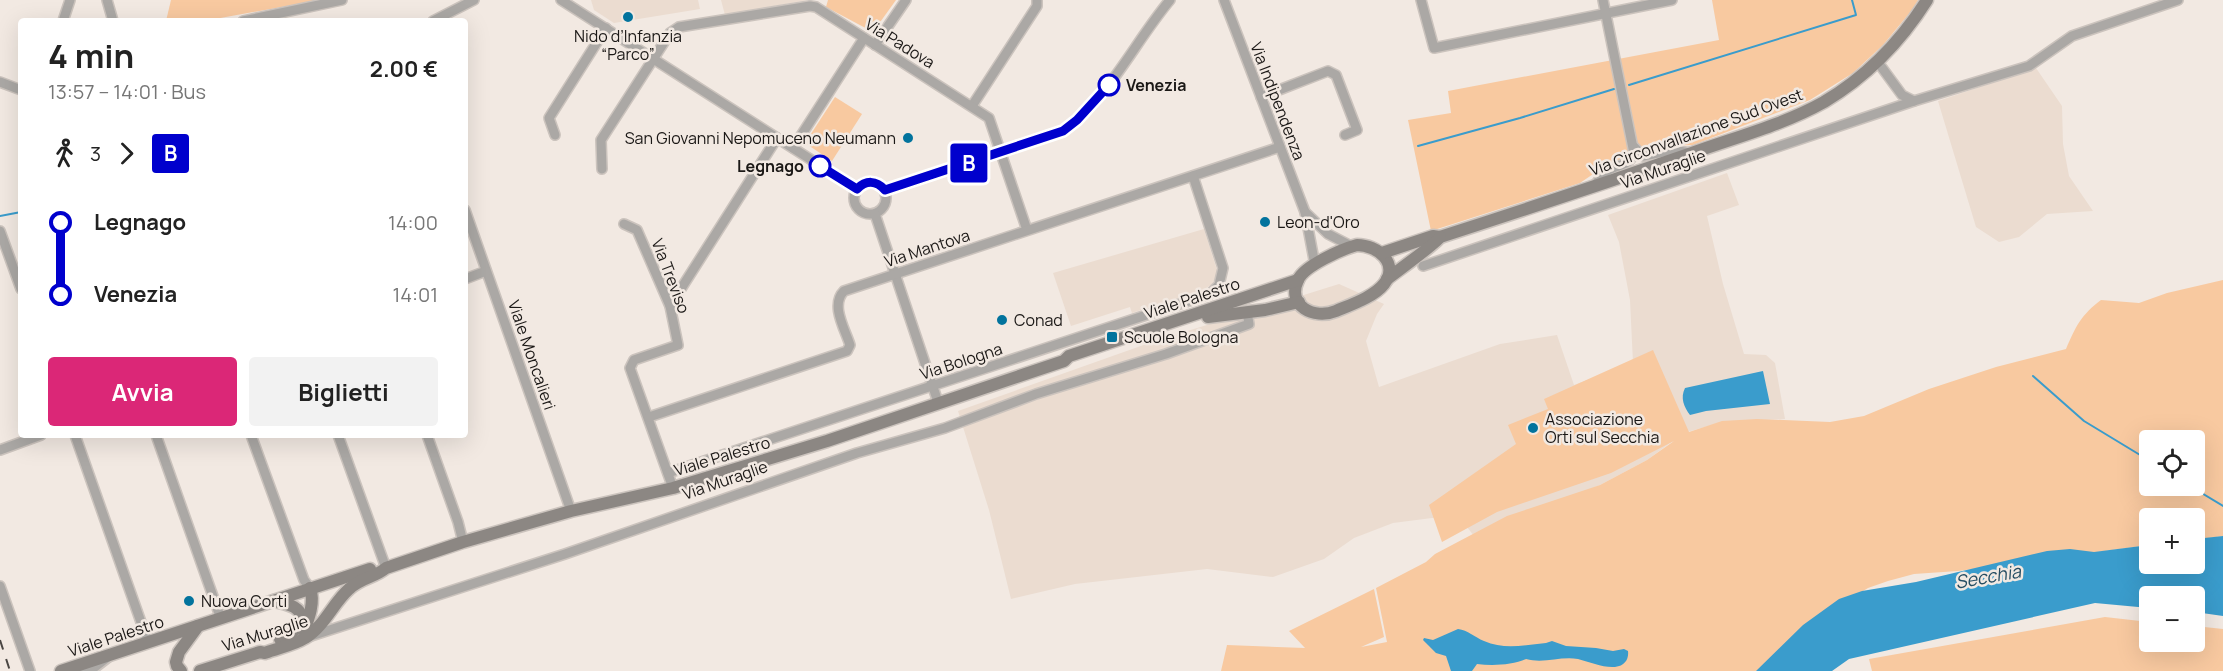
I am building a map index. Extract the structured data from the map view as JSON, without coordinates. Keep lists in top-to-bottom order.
{
  "streets": {
    "main road": ["Via Circonvallazione Sud Ovest", "Via Muraglie", "Viale Palestro"],
    "street": [
      "Via Padova",
      "Via Indipendenza",
      "Via Mantova",
      "Via Treviso",
      "Viale Moncalieri",
      "Via Bologna"
    ]
  },
  "crossings": [
    ["Via Padova", "Via Mantova"],
    ["Via Indipendenza", "Via Mantova"],
    ["Via Circonvallazione Sud Ovest", "Viale Palestro"],
    ["Via Muraglie", "Viale Palestro"],
    ["Via Mantova", "Via Treviso"],
    ["Via Mantova", "Via Bologna"],
    ["Via Treviso", "Viale Palestro"],
    ["Via Treviso", "Via Bologna"],
    ["Viale Palestro", "Viale Moncalieri"]
  ],
  "water": ["Secchia"],
  "places": {
    "other": [
      "Nido d’Infanzia “Parco”",
      "Venezia",
      "San Giovanni Nepomuceno Neumann",
      "Legnago",
      "Leon-d'Oro",
      "Conad",
      "Associazione Orti sul Secchia",
      "Nuova Corti"
    ],
    "transit": ["Scuole Bologna"]
  },
  "lines": ["bus line B"],
  "page": {
    "on_map": "B",
    "heading": ["4 min", "13:57 – 14:01 · Bus", "2.00 €"],
    "legs": ["3", "B"],
    "list": [
      {
        "name": "Legnago",
        "value": "14:00"
      },
      {
        "name": "Venezia",
        "value": "14:01"
      }
    ],
    "buttons": ["Avvia", "Biglietti"],
    "map_buttons": ["+", "−"]
  }
}
